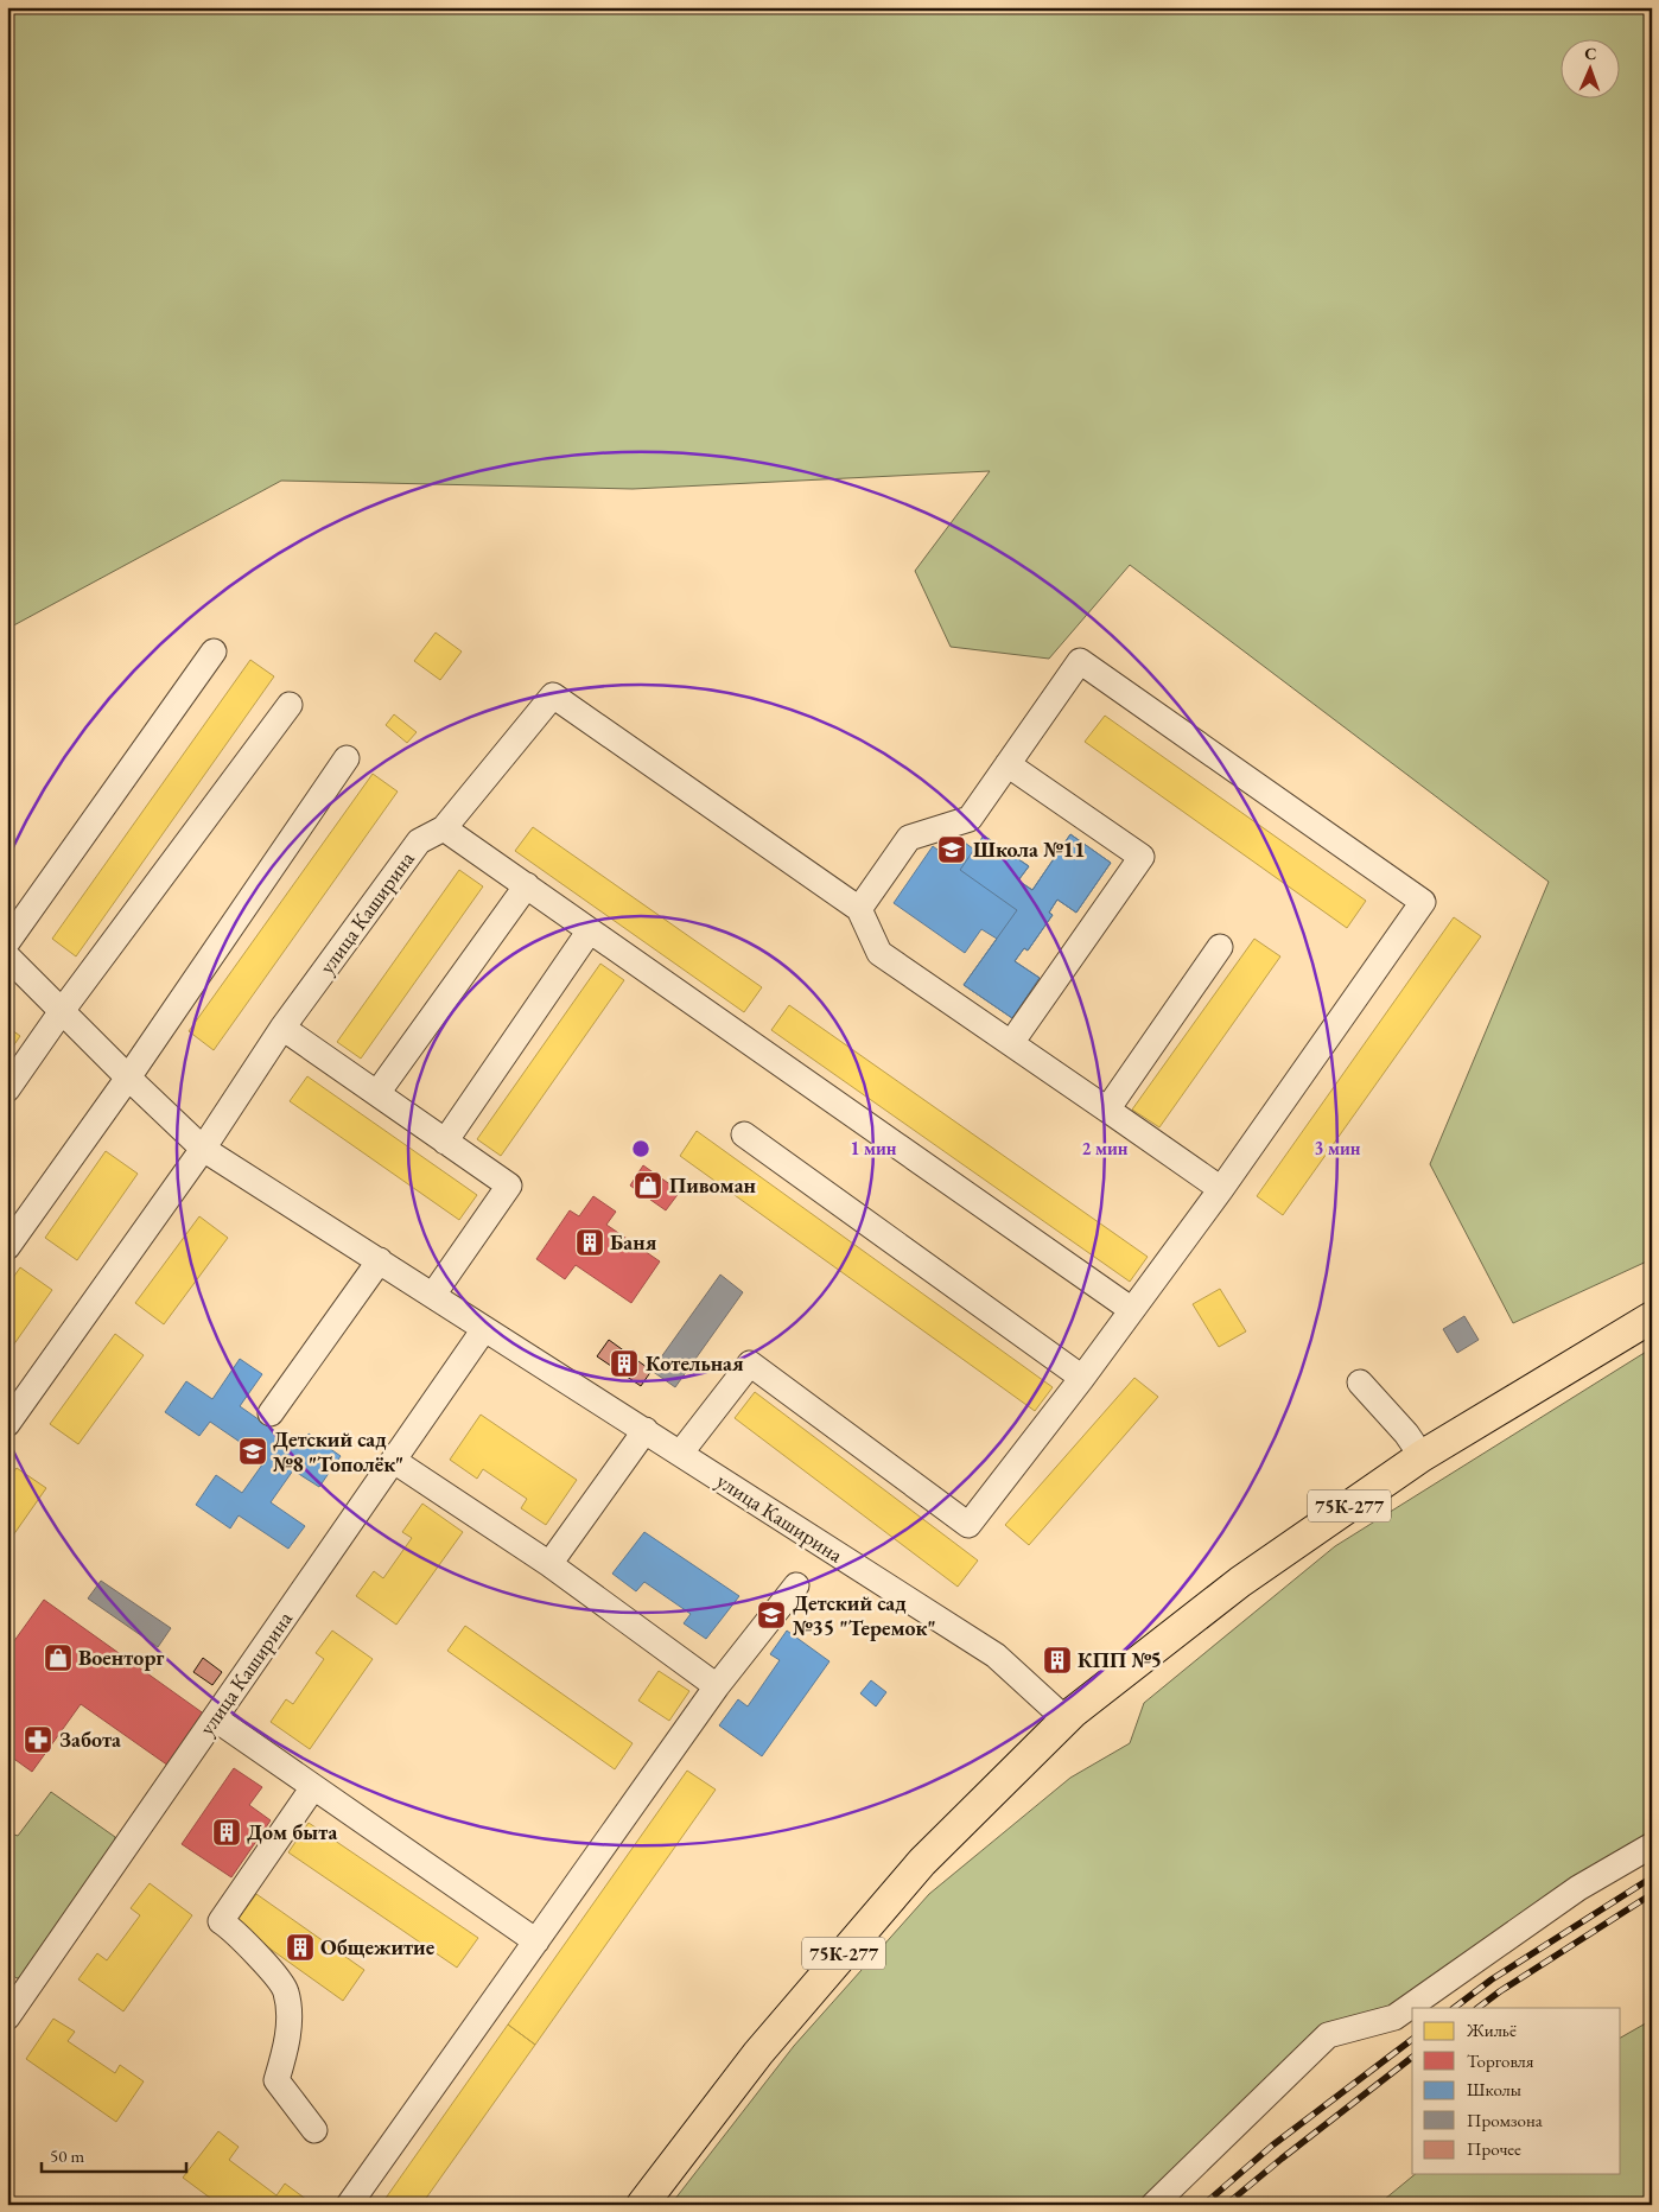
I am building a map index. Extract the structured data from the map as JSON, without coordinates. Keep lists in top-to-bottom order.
{
  "streets": {
    "main road": ["75К-277"],
    "street": ["улица Каширина"]
  },
  "crossings": [
    ["улица Каширина", "75К-277"]
  ],
  "places": {
    "school or university": ["Школа №11", "Детский сад №8 \"Тополёк\"", "Детский сад №35 \"Теремок\""],
    "shop": ["Пивоман", "Военторг"],
    "building": [
      "Баня",
      "Котельная",
      "КПП №5",
      "Дом быта",
      "Общежитие"
    ],
    "pharmacy": ["Забота"]
  },
  "legend": [
    "Жильё",
    "Торговля",
    "Школы",
    "Промзона",
    "Прочее"
  ],
  "scale_bar": "50 m",
  "north": "top",
  "rings": ["1 мин", "2 мин", "3 мин"]
}
